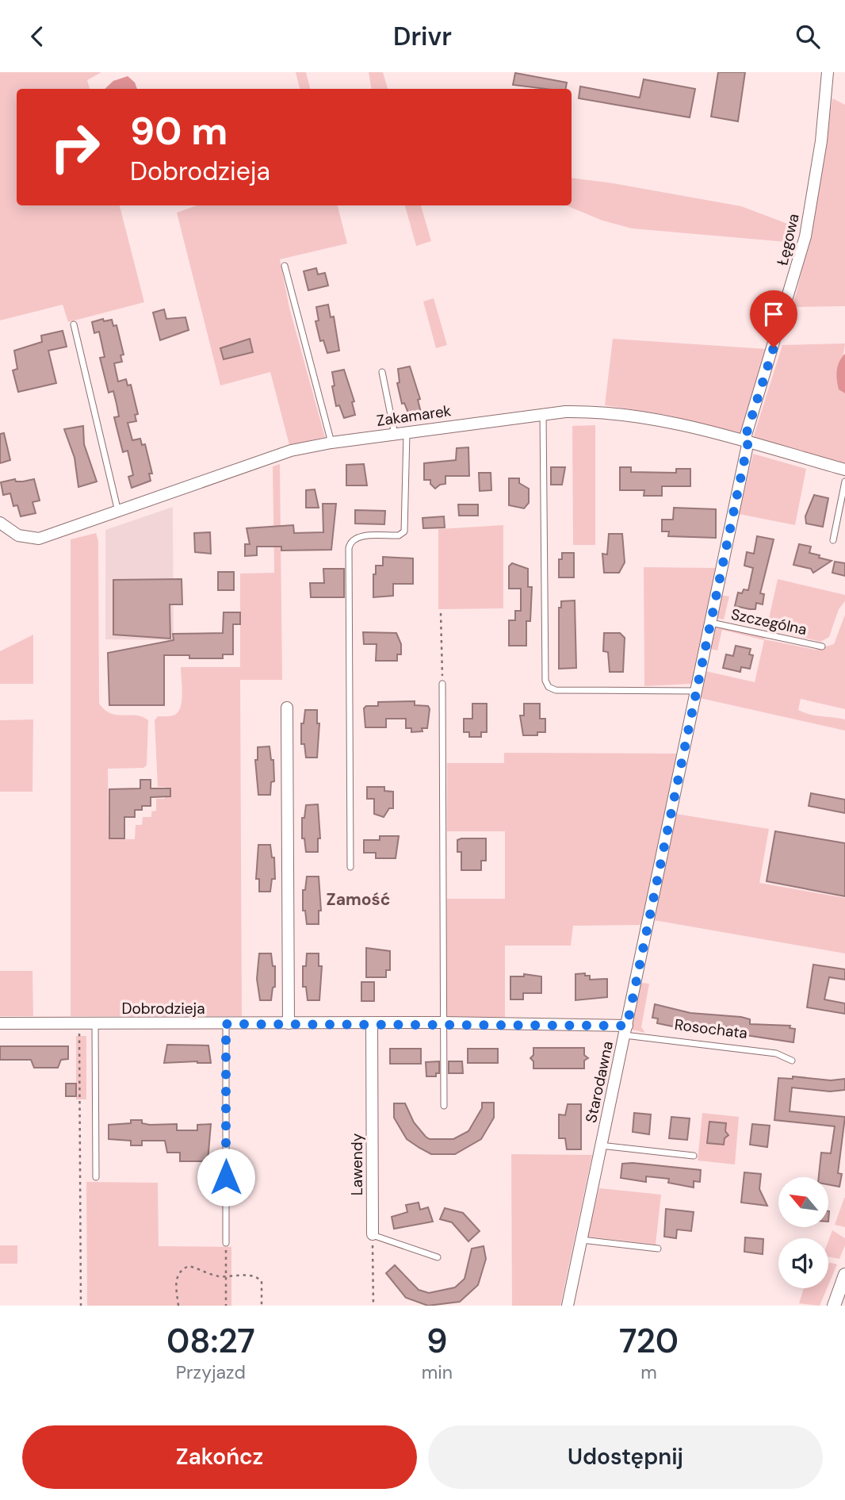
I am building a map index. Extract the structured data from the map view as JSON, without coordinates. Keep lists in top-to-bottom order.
{
  "streets": {
    "street": [
      "Łęgowa",
      "Zakamarek",
      "Dobrodzieja",
      "Starodawna",
      "Lawendy"
    ],
    "lane": ["Szczególna", "Rosochata"]
  },
  "crossings": [
    ["Łęgowa", "Zakamarek"],
    ["Łęgowa", "Starodawna"],
    ["Zakamarek", "Starodawna"],
    ["Szczególna", "Starodawna"],
    ["Dobrodzieja", "Rosochata"],
    ["Dobrodzieja", "Starodawna"],
    ["Dobrodzieja", "Lawendy"],
    ["Rosochata", "Starodawna"]
  ],
  "districts": ["Zamość"],
  "north": "top left",
  "page": {
    "header": "Drivr",
    "turn": ["90 m", "Dobrodzieja"],
    "eta": [
      "08:27",
      "Przyjazd",
      "9",
      "min",
      "720",
      "m"
    ],
    "buttons": ["Zakończ", "Udostępnij"]
  }
}
